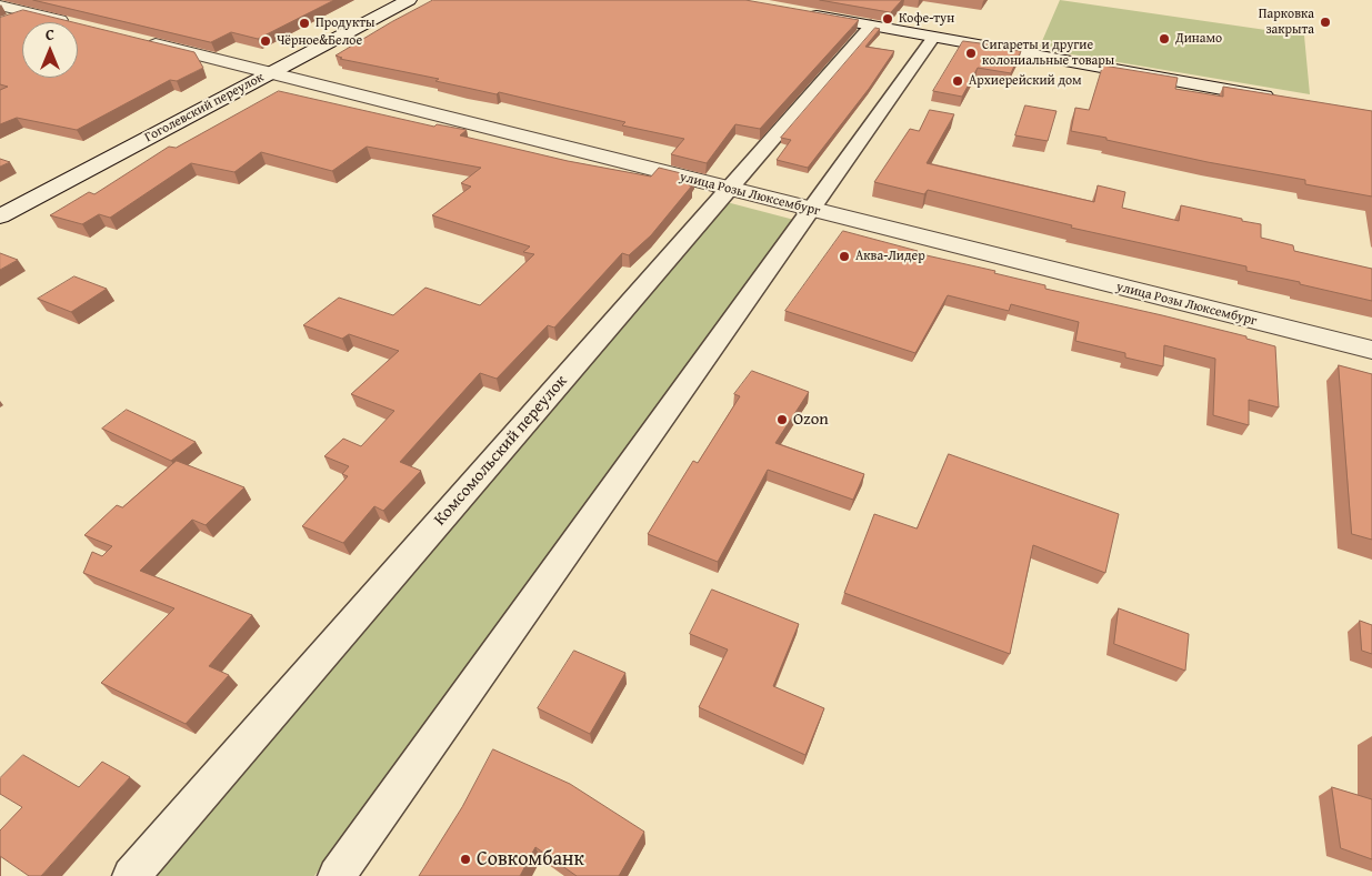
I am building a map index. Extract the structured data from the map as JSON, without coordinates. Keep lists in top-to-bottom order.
{
  "streets": {
    "street": ["Гоголевский переулок", "улица Розы Люксембург", "Комсомольский переулок"]
  },
  "crossings": [
    ["Гоголевский переулок", "улица Розы Люксембург"],
    ["улица Розы Люксембург", "Комсомольский переулок"]
  ],
  "places": [
    "Кофе-тун",
    "Парковка закрыта",
    "Продукты",
    "Динамо",
    "Чёрное&Белое",
    "Сигареты и другие колониальные товары",
    "Архиерейский дом",
    "Аква-Лидер",
    "Ozon",
    "Совкомбанк"
  ],
  "north": "top"
}
